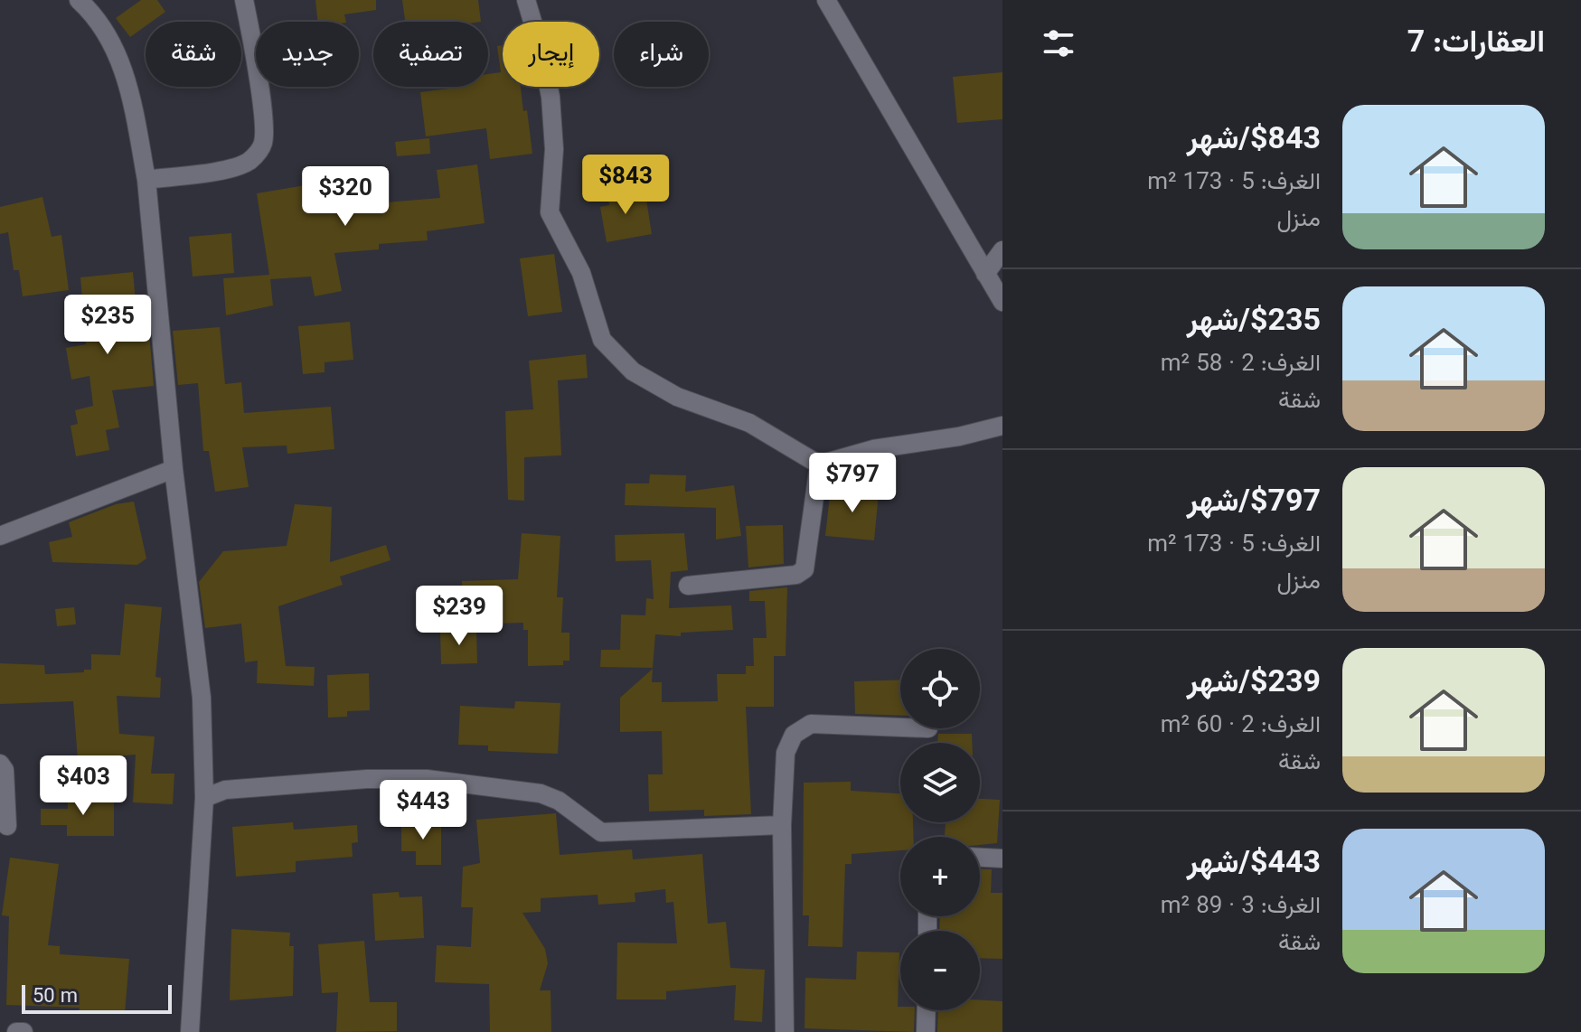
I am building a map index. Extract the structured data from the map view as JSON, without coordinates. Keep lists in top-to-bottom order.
{
  "scale_bar": "50 m",
  "page": {
    "heading": "العقارات: 7",
    "chip": [
      "شراء",
      "إيجار",
      "تصفية",
      "جديد",
      "شقة"
    ],
    "list": [
      {
        "name": "$843/شهر",
        "note": "الغرف: 5 · 173 m² · منزل"
      },
      {
        "name": "$235/شهر",
        "note": "الغرف: 2 · 58 m² · شقة"
      },
      {
        "name": "$797/شهر",
        "note": "الغرف: 5 · 173 m² · منزل"
      },
      {
        "name": "$239/شهر",
        "note": "الغرف: 2 · 60 m² · شقة"
      },
      {
        "name": "$443/شهر",
        "note": "الغرف: 3 · 89 m² · شقة"
      }
    ],
    "price": [
      "$843",
      "$320",
      "$235",
      "$797",
      "$239",
      "$403",
      "$443"
    ],
    "map_buttons": ["+", "−"],
    "scale": "50 m"
  }
}
